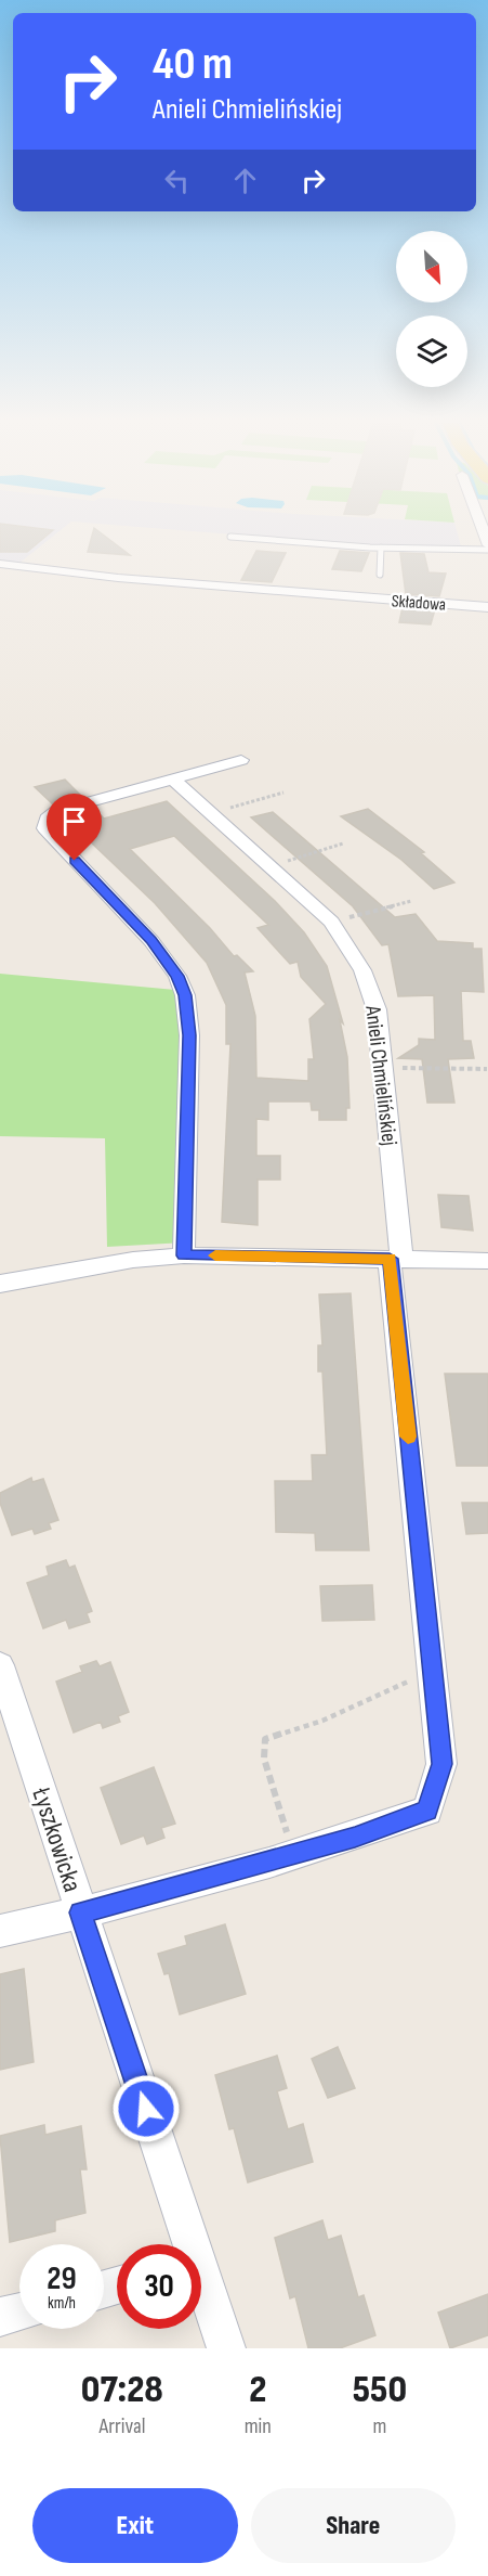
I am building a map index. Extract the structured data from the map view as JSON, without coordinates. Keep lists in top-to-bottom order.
{
  "streets": {
    "street": ["Składowa", "Anieli Chmielińskiej", "Łyszkowicka"]
  },
  "crossings": [
    ["Anieli Chmielińskiej", "Łyszkowicka"]
  ],
  "north": "bottom right",
  "page": {
    "turn": ["40 m", "Anieli Chmielińskiej"],
    "speed": "29 km/h",
    "limit": "30",
    "eta": [
      "07:28",
      "Arrival",
      "2",
      "min",
      "550",
      "m"
    ],
    "buttons": ["Exit", "Share"]
  }
}
